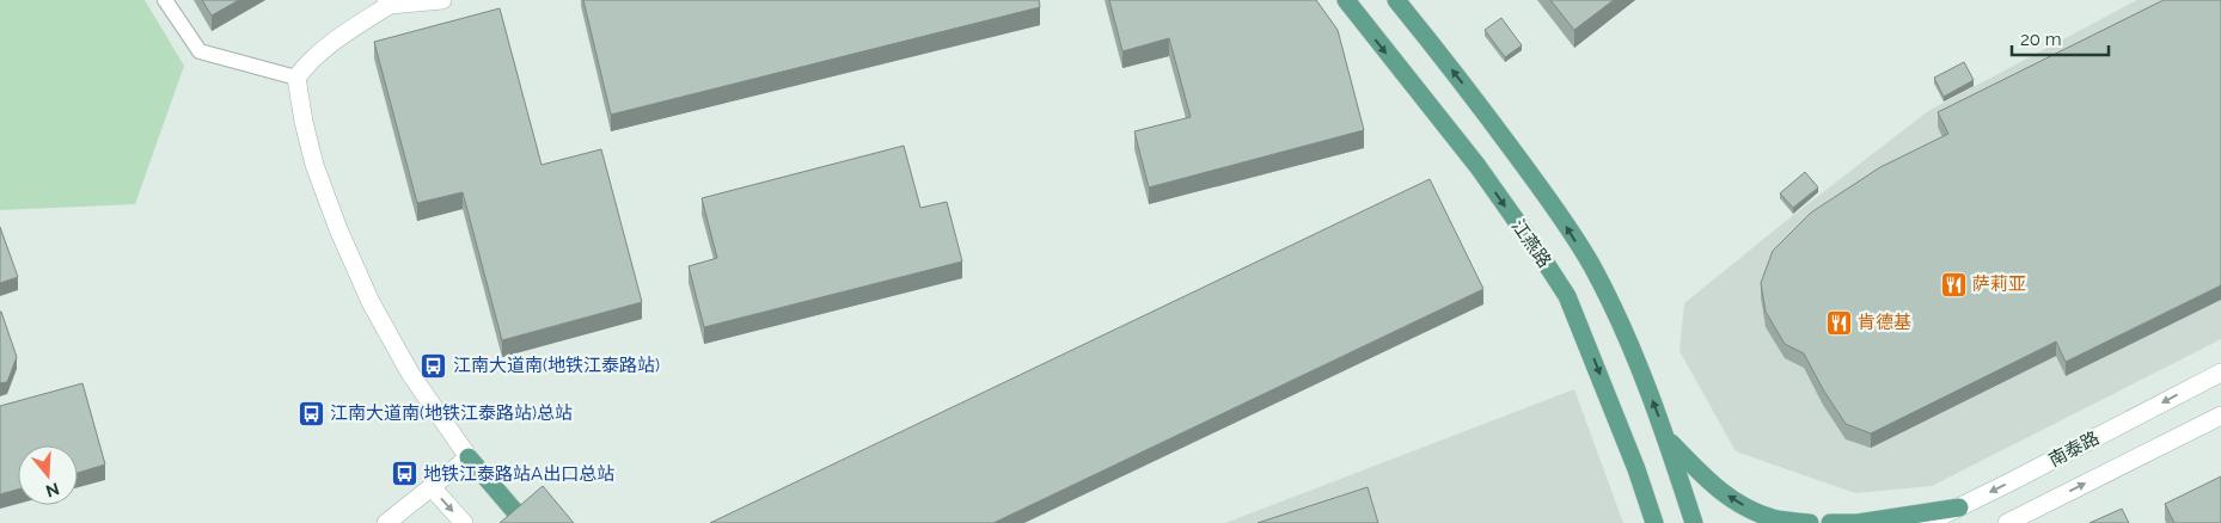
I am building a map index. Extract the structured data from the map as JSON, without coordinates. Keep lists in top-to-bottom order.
{
  "streets": {
    "main road": ["江燕路"],
    "street": ["南泰路"]
  },
  "places": {
    "restaurant": ["萨莉亚", "肯德基"],
    "bus stop": ["江南大道南(地铁江泰路站)", "江南大道南(地铁江泰路站)总站", "地铁江泰路站A出口总站"]
  },
  "scale_bar": "20 m",
  "north": "bottom"
}
